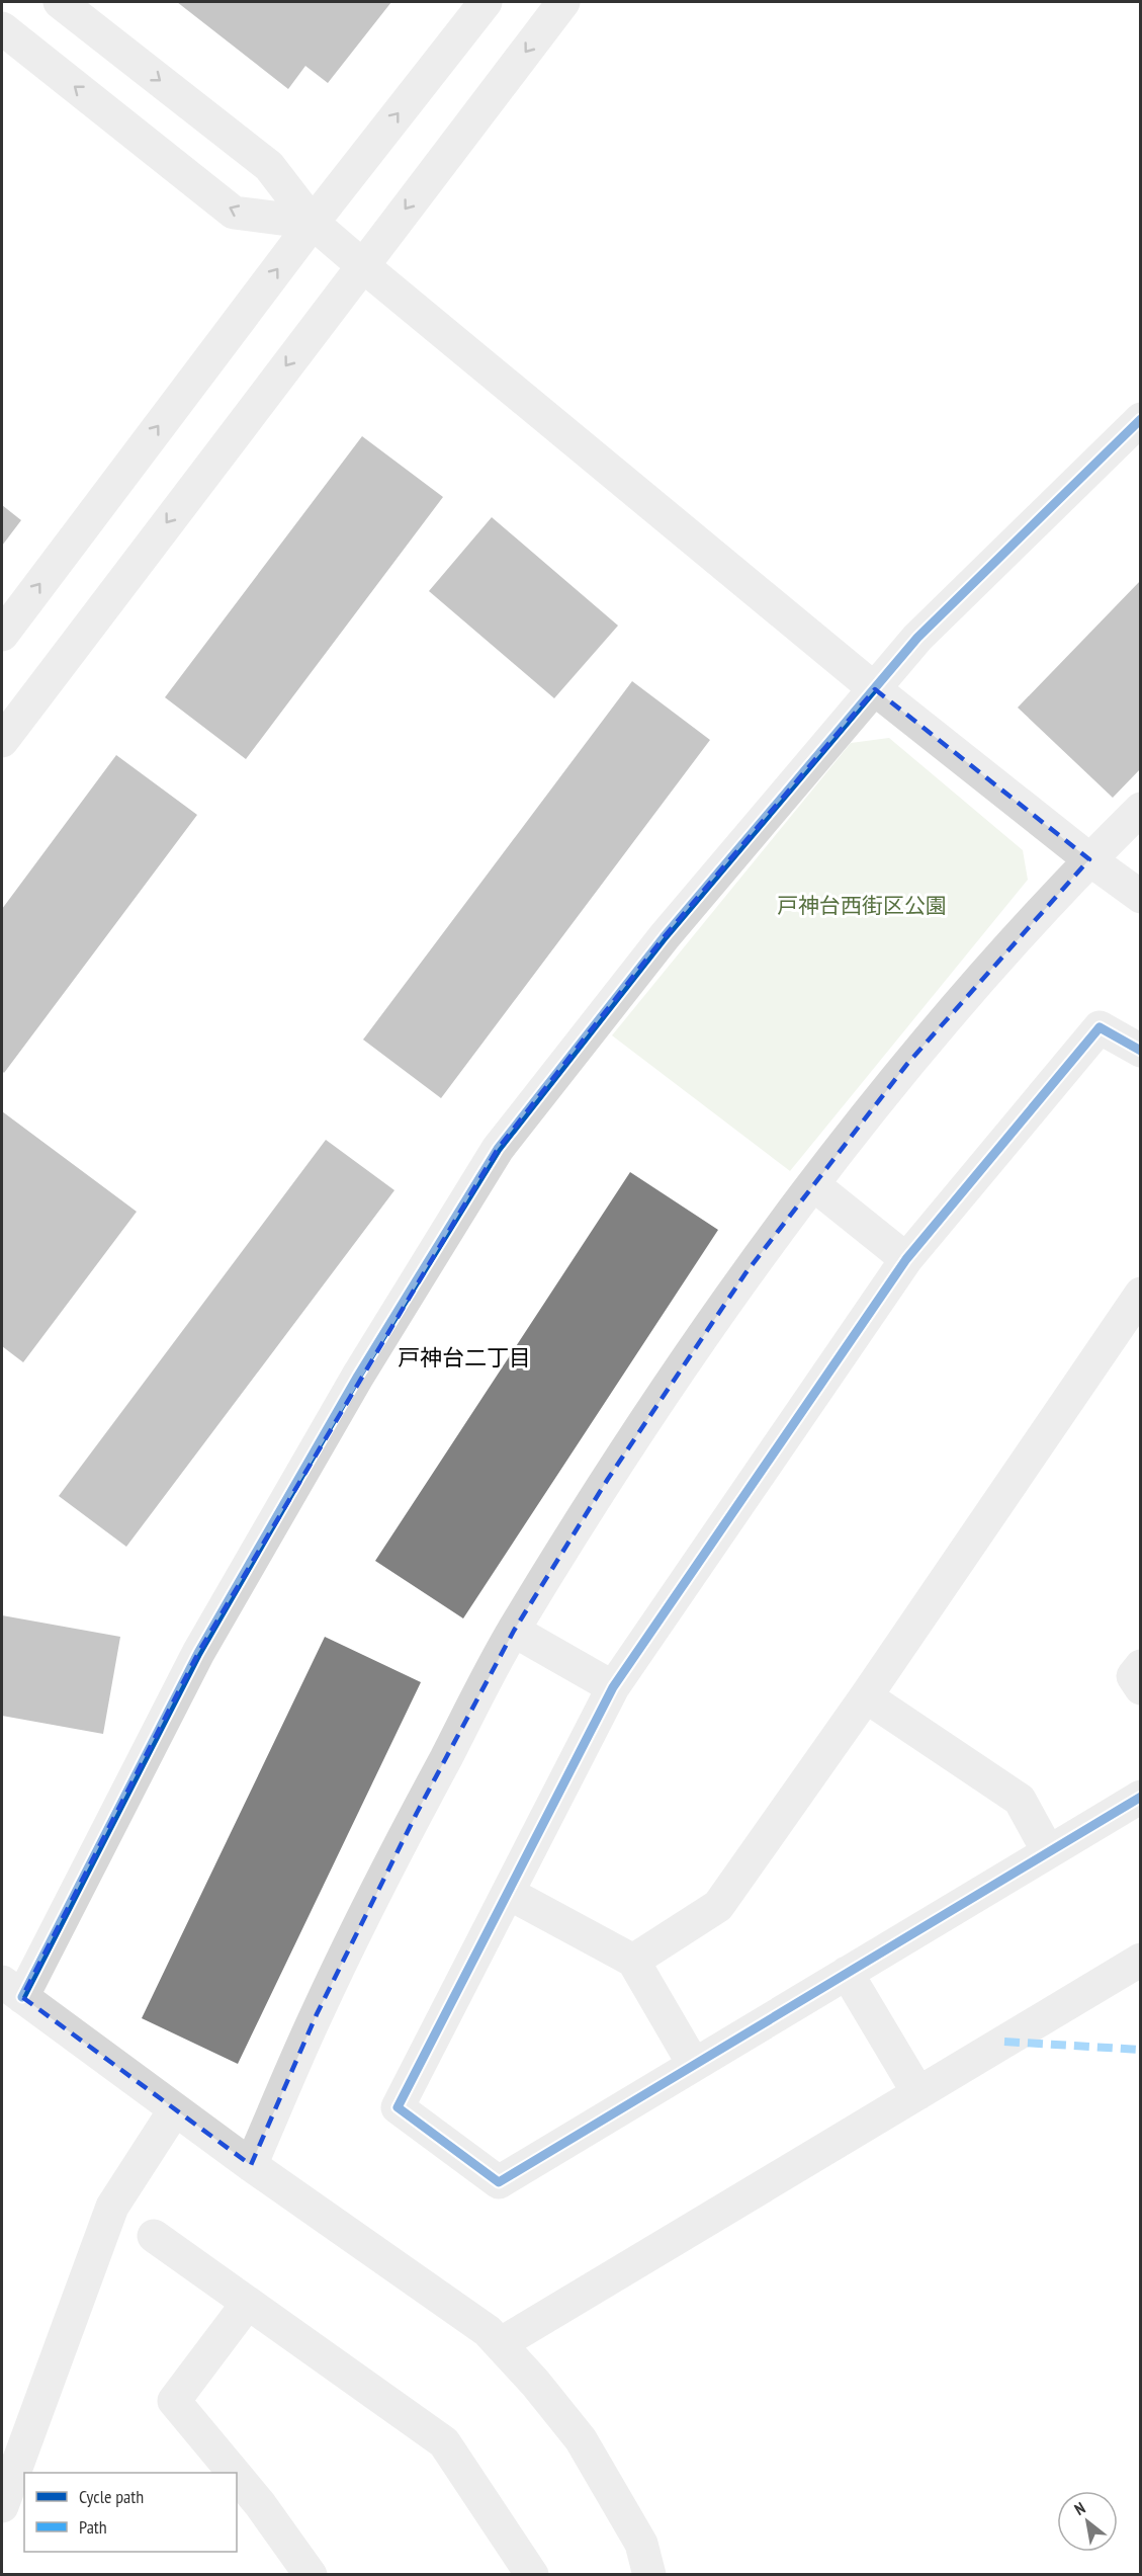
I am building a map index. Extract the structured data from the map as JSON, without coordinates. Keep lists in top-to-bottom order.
{
  "districts": ["戸神台二丁目"],
  "parks": ["戸神台西街区公園"],
  "legend": ["Cycle path", "Path"],
  "north": "top left"
}
